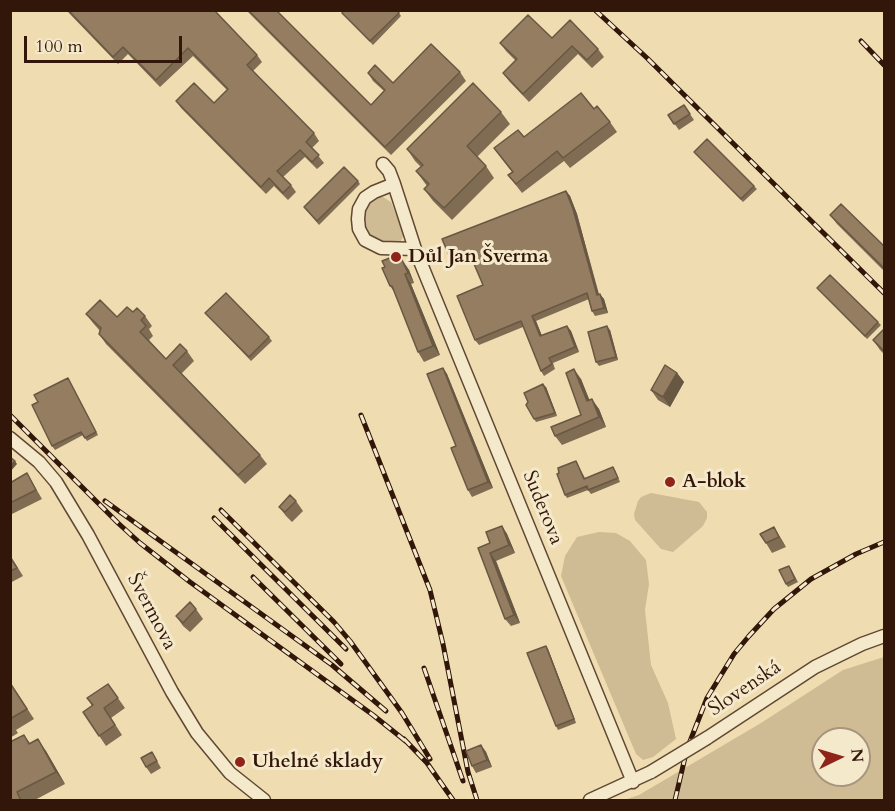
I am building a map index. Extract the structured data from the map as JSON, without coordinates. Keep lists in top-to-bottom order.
{
  "streets": {
    "street": ["Suderova", "Švermova", "Slovenská"]
  },
  "crossings": [
    ["Suderova", "Slovenská"]
  ],
  "places": ["Důl Jan Šverma", "A-blok", "Uhelné sklady"],
  "scale_bar": "100 m",
  "north": "right"
}
